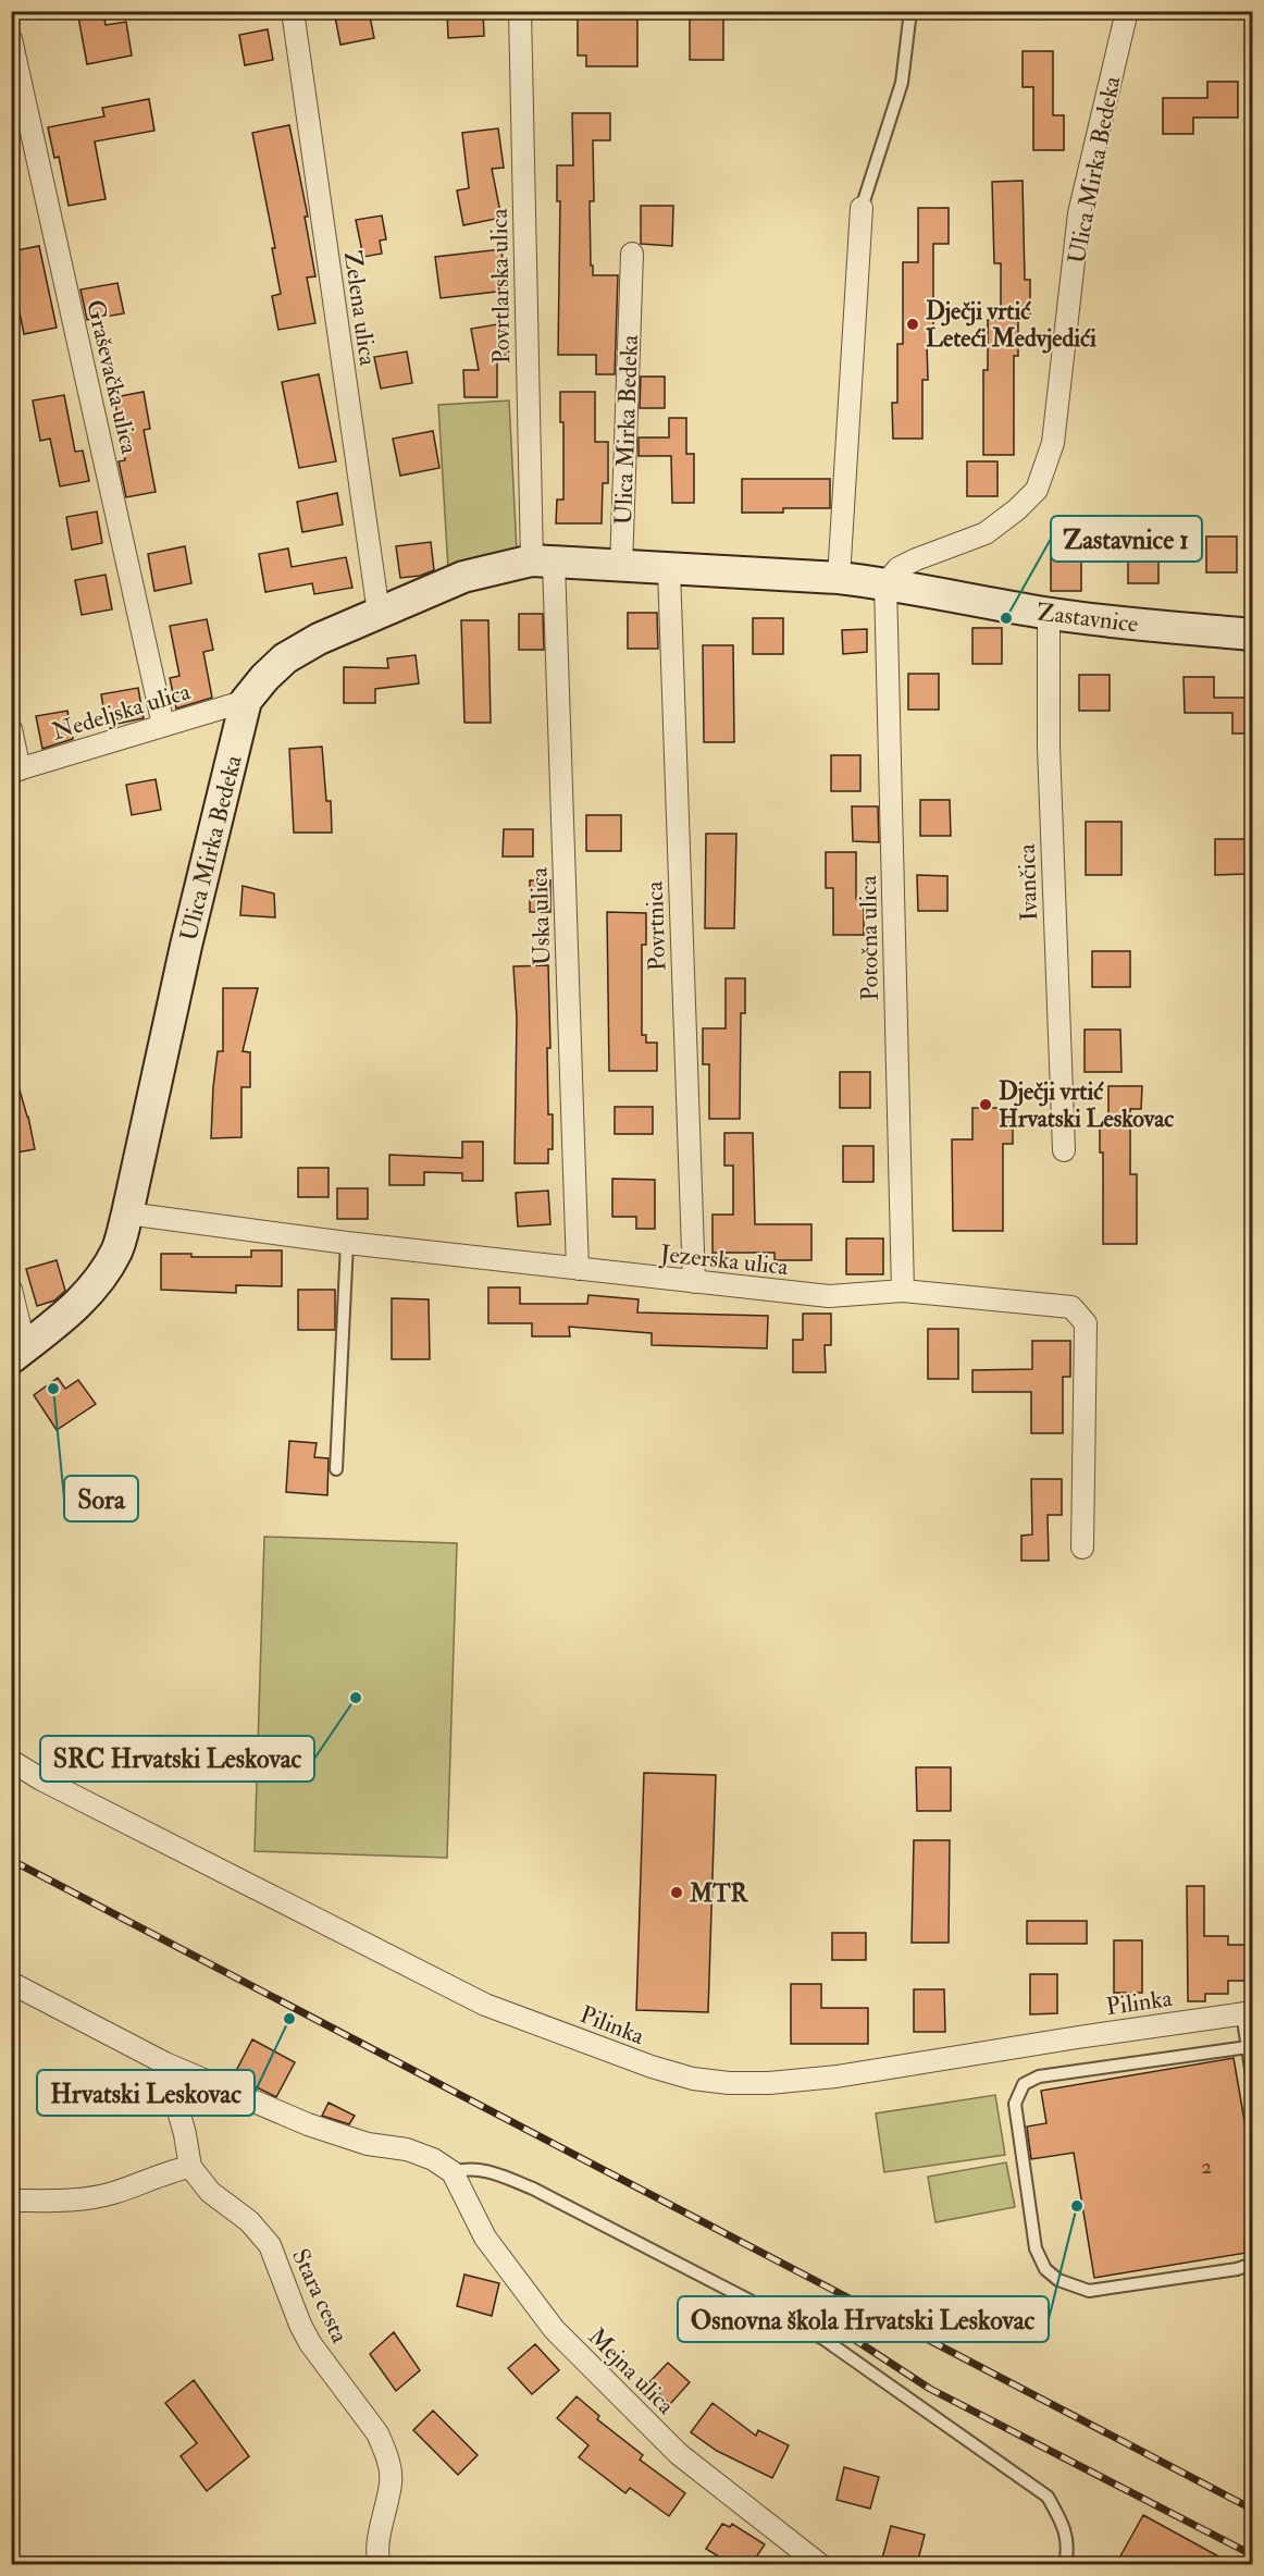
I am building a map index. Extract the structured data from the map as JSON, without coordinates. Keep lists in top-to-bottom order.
{
  "streets": {
    "main road": ["Ulica Mirka Bedeka", "Zastavnice"],
    "street": [
      "Povrtlarska ulica",
      "Zelena ulica",
      "Graševačka ulica",
      "Nedeljska ulica",
      "Ivančica",
      "Uska ulica",
      "Povrtnica",
      "Potočna ulica",
      "Jezerska ulica",
      "Pilinka",
      "Stara cesta",
      "Mejna ulica"
    ]
  },
  "crossings": [
    ["Ulica Mirka Bedeka", "Povrtlarska ulica"],
    ["Ulica Mirka Bedeka", "Zelena ulica"],
    ["Ulica Mirka Bedeka", "Zastavnice"],
    ["Ulica Mirka Bedeka", "Nedeljska ulica"],
    ["Ulica Mirka Bedeka", "Uska ulica"],
    ["Ulica Mirka Bedeka", "Povrtnica"],
    ["Ulica Mirka Bedeka", "Potočna ulica"],
    ["Ulica Mirka Bedeka", "Jezerska ulica"],
    ["Povrtlarska ulica", "Uska ulica"],
    ["Graševačka ulica", "Nedeljska ulica"],
    ["Zastavnice", "Ivančica"],
    ["Zastavnice", "Potočna ulica"],
    ["Uska ulica", "Jezerska ulica"],
    ["Povrtnica", "Jezerska ulica"],
    ["Potočna ulica", "Jezerska ulica"]
  ],
  "places": [
    "Dječji vrtić Leteći Medvjedići",
    "Zastavnice 1",
    "Dječji vrtić Hrvatski Leskovac",
    "Sora",
    "SRC Hrvatski Leskovac",
    "MTR",
    "Hrvatski Leskovac",
    "Osnovna škola Hrvatski Leskovac"
  ],
  "house_numbers": ["2"]
}
